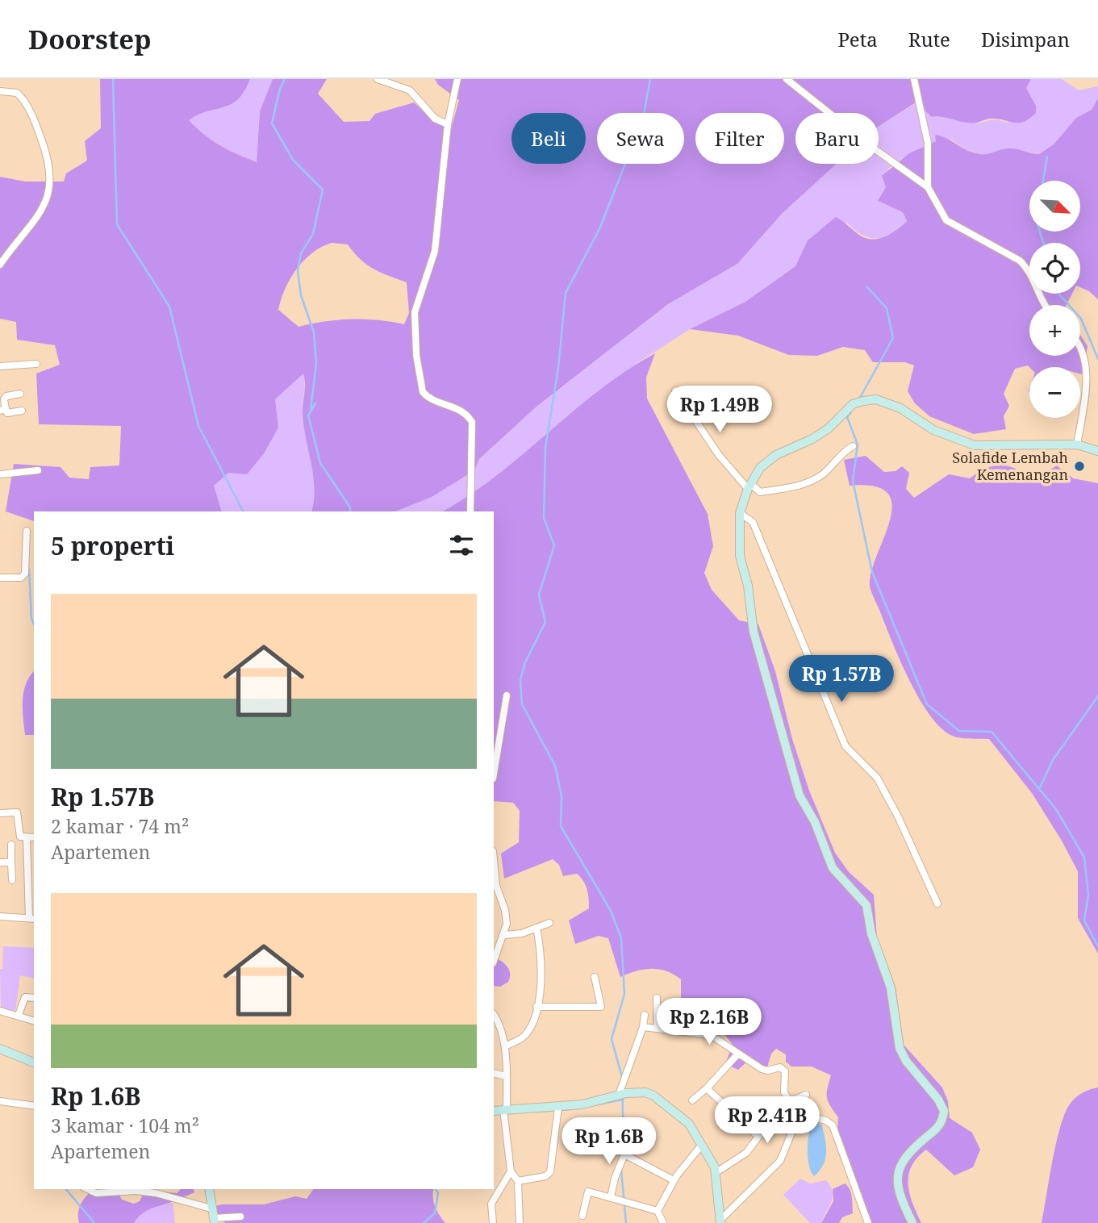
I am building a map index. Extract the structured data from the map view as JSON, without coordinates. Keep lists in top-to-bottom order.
{
  "places": ["Solafide Lembah Kemenangan"],
  "north": "bottom right",
  "page": {
    "header": "Doorstep",
    "nav": ["Peta", "Rute", "Disimpan"],
    "chip": [
      "Beli",
      "Sewa",
      "Filter",
      "Baru"
    ],
    "map_buttons": ["+", "−"],
    "price": [
      "Rp 1.49B",
      "Rp 1.57B",
      "Rp 2.16B",
      "Rp 2.41B",
      "Rp 1.6B"
    ],
    "heading": "5 properti",
    "list": [
      {
        "name": "Rp 1.57B",
        "note": "2 kamar · 74 m² · Apartemen"
      },
      {
        "name": "Rp 1.6B",
        "note": "3 kamar · 104 m² · Apartemen"
      }
    ]
  }
}
